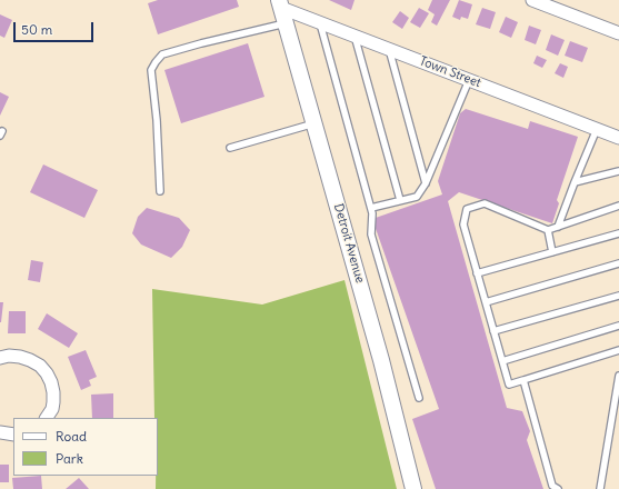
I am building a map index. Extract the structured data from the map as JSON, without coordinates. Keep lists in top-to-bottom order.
{
  "streets": {
    "street": ["Town Street", "Detroit Avenue"]
  },
  "crossings": [
    ["Town Street", "Detroit Avenue"]
  ],
  "legend": ["Road", "Park"],
  "scale_bar": "50 m"
}
